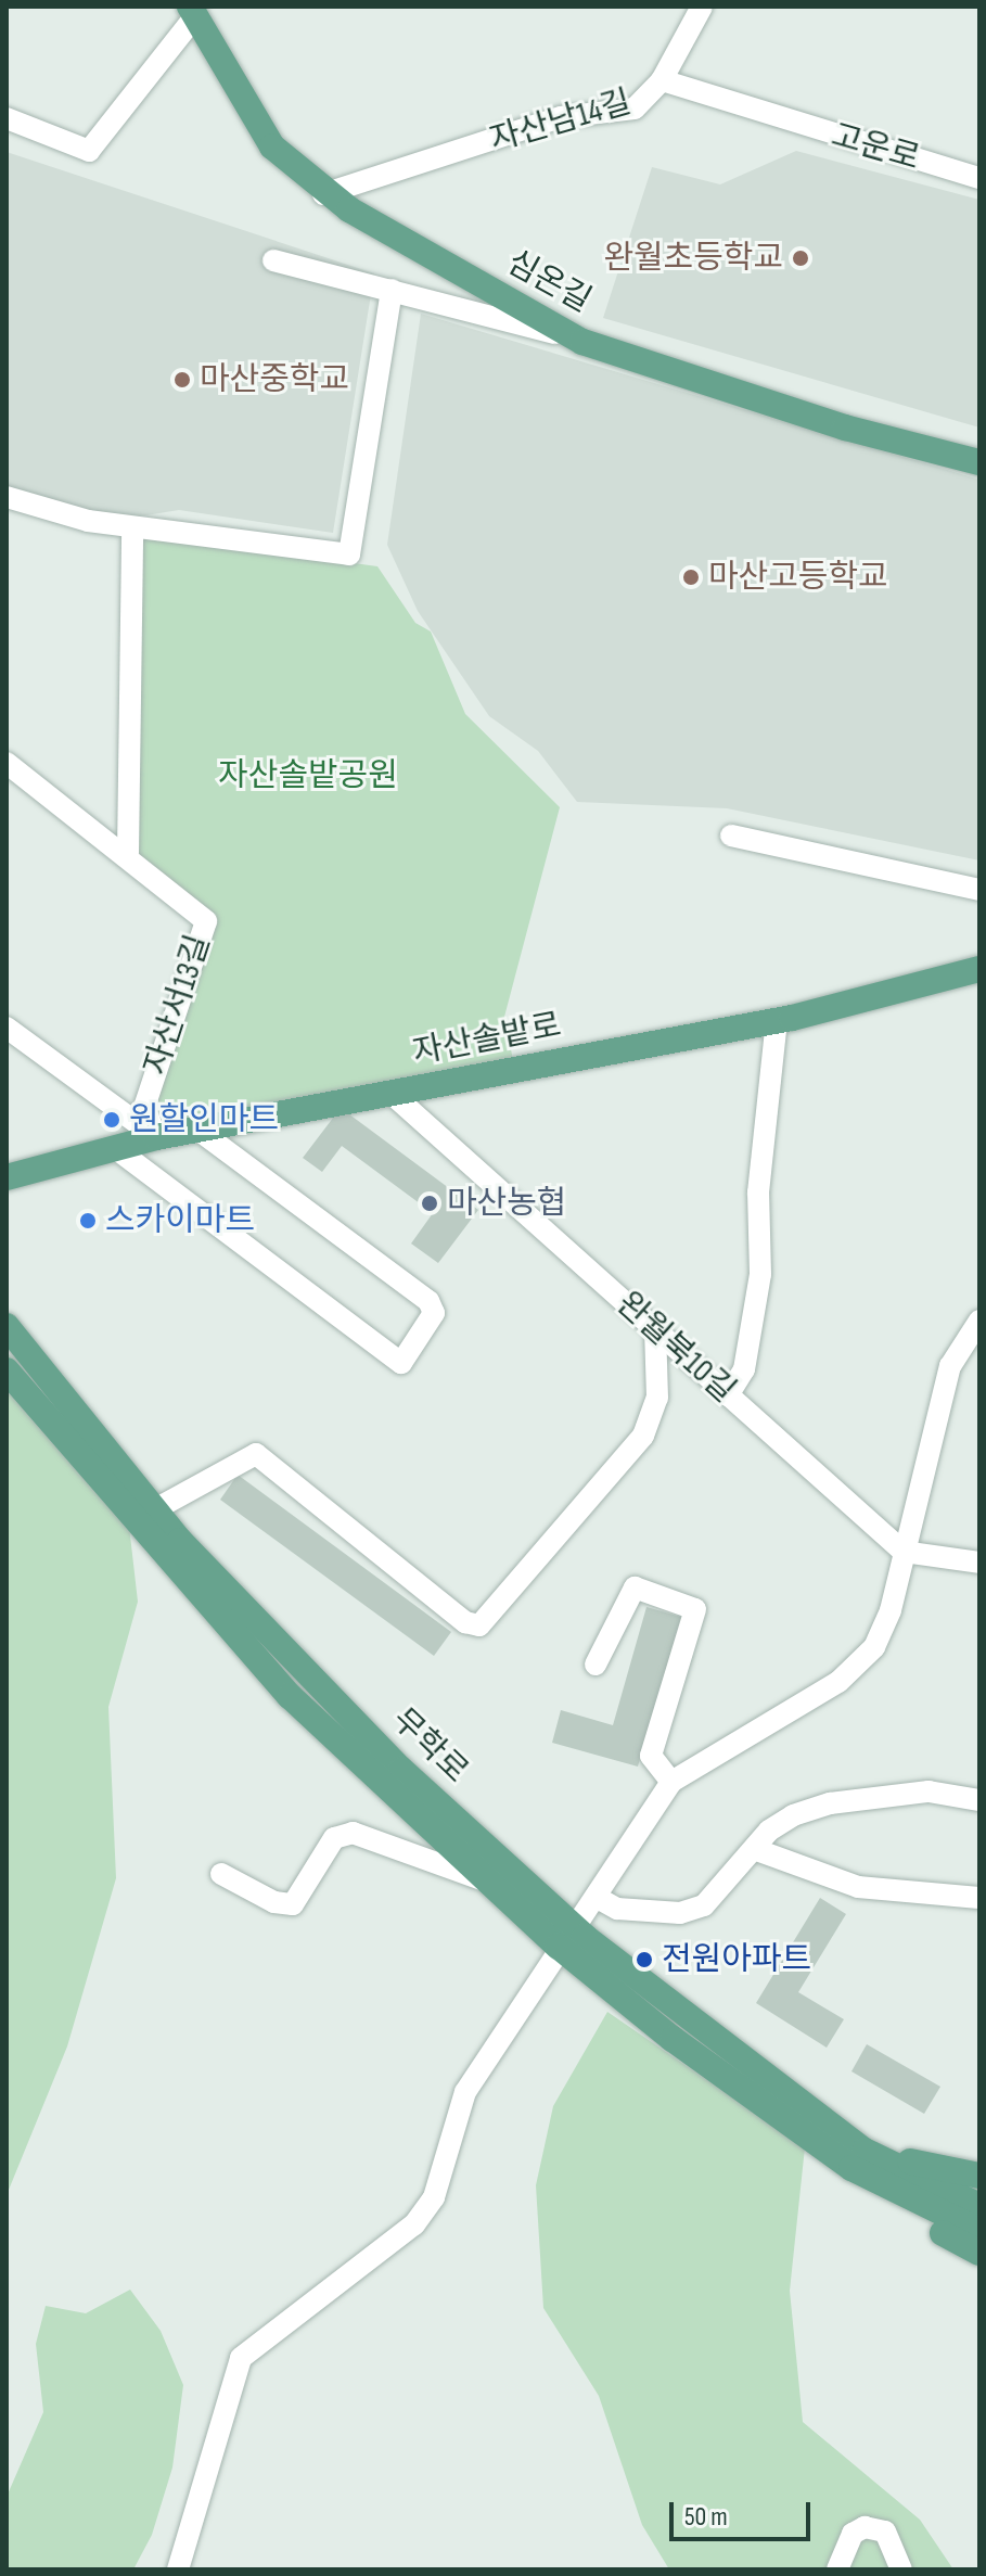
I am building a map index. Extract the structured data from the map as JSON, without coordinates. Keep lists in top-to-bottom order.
{
  "streets": {
    "main road": ["심온길", "자산솔밭로", "무학로"],
    "street": [
      "자산남14길",
      "고운로",
      "자산서13길",
      "완월북10길"
    ]
  },
  "crossings": [
    ["자산남14길", "고운로"],
    ["자산남14길", "심온길"],
    ["자산서13길", "자산솔밭로"],
    ["자산솔밭로", "완월북10길"]
  ],
  "parks": ["자산솔밭공원"],
  "places": [
    "완월초등학교",
    "마산중학교",
    "마산고등학교",
    "원할인마트",
    "마산농협",
    "스카이마트",
    "전원아파트"
  ],
  "scale_bar": "50 m"
}
